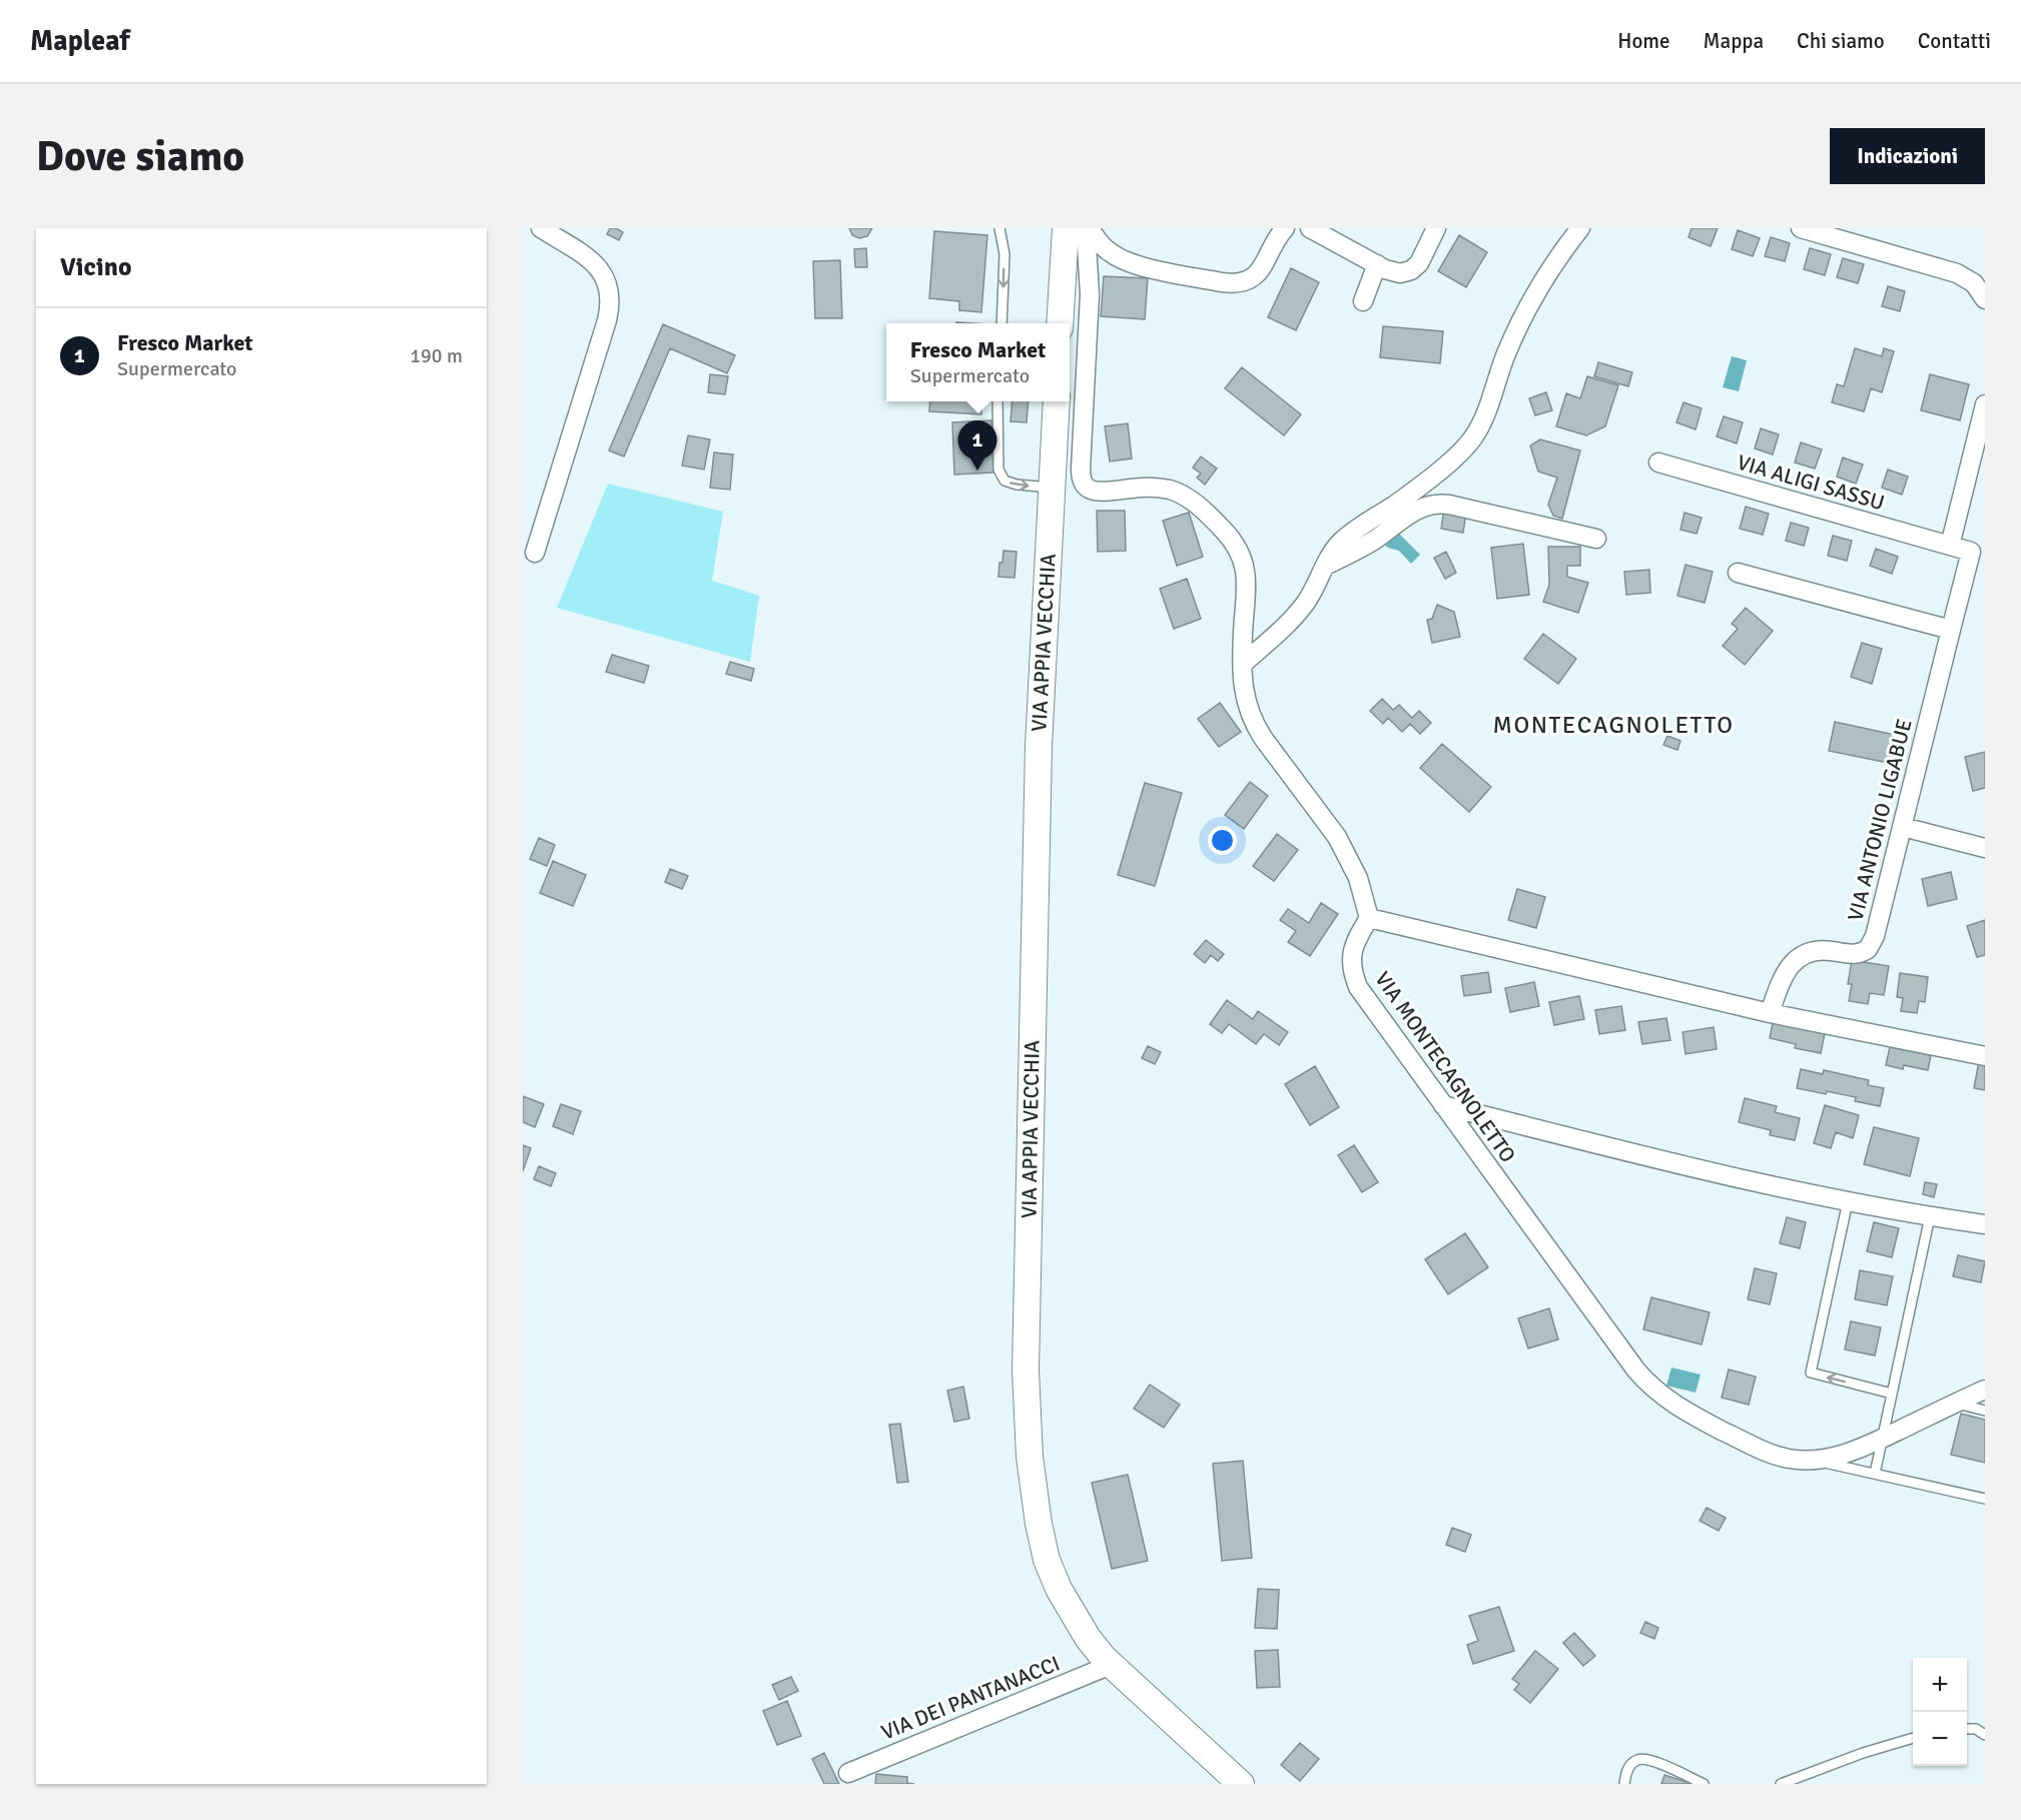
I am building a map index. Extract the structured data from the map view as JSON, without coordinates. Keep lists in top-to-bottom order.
{
  "streets": {
    "main road": ["VIA APPIA VECCHIA"],
    "street": [
      "VIA ALIGI SASSU",
      "VIA ANTONIO LIGABUE",
      "VIA MONTECAGNOLETTO",
      "VIA DEI PANTANACCI"
    ]
  },
  "crossings": [
    ["VIA ALIGI SASSU", "VIA ANTONIO LIGABUE"],
    ["VIA APPIA VECCHIA", "VIA DEI PANTANACCI"]
  ],
  "districts": ["MONTECAGNOLETTO"],
  "page": {
    "header": "Mapleaf",
    "nav": [
      "Home",
      "Mappa",
      "Chi siamo",
      "Contatti"
    ],
    "buttons": "Indicazioni",
    "title": "Dove siamo",
    "heading": "Vicino",
    "list": [
      {
        "mark": "1",
        "name": "Fresco Market",
        "note": "Supermercato",
        "value": "190 m"
      }
    ],
    "popup": ["Fresco Market", "Supermercato"],
    "pins": "1",
    "map_buttons": ["+", "−"]
  }
}
